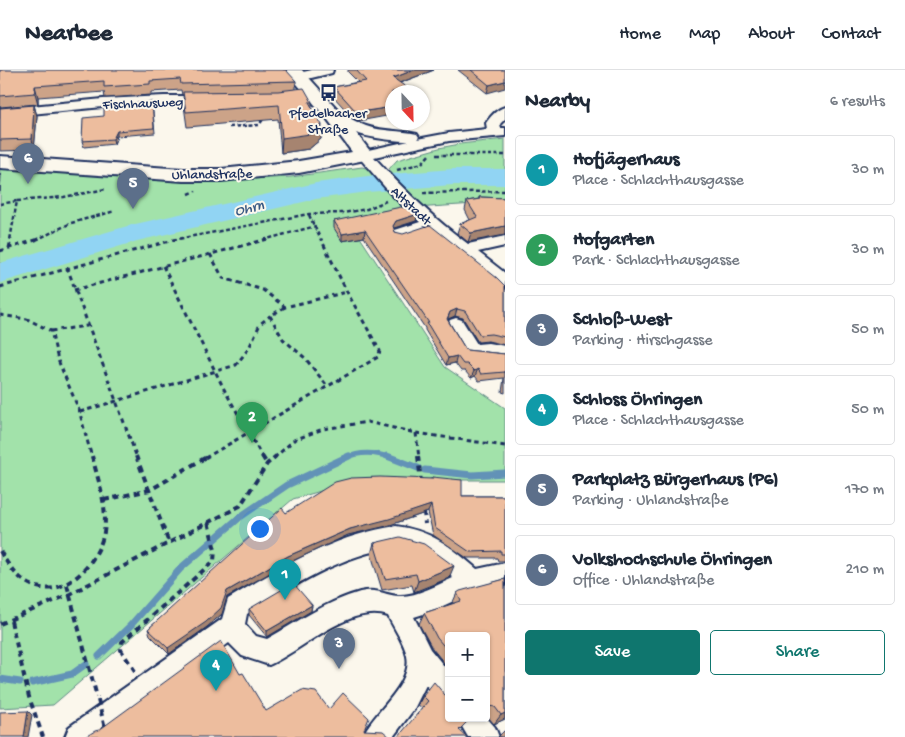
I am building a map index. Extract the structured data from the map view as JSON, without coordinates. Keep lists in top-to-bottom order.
{
  "streets": {
    "main road": ["Uhlandstraße"],
    "street": ["Fischhausweg", "Altstadt"]
  },
  "crossings": [
    ["Uhlandstraße", "Altstadt"]
  ],
  "water": ["Ohrn"],
  "places": {
    "bus stop": ["Pfedelbacher Straße"]
  },
  "north": "bottom",
  "page": {
    "header": "Nearbee",
    "nav": [
      "Home",
      "Map",
      "About",
      "Contact"
    ],
    "heading": ["Nearby", "6 results"],
    "list": [
      {
        "mark": "1",
        "name": "Hofjägerhaus",
        "note": "Place · Schlachthausgasse",
        "value": "30 m"
      },
      {
        "mark": "2",
        "name": "Hofgarten",
        "note": "Park · Schlachthausgasse",
        "value": "30 m"
      },
      {
        "mark": "3",
        "name": "Schloß-West",
        "note": "Parking · Hirschgasse",
        "value": "50 m"
      },
      {
        "mark": "4",
        "name": "Schloss Öhringen",
        "note": "Place · Schlachthausgasse",
        "value": "50 m"
      },
      {
        "mark": "5",
        "name": "Parkplatz Bürgerhaus (P6)",
        "note": "Parking · Uhlandstraße",
        "value": "170 m"
      },
      {
        "mark": "6",
        "name": "Volkshochschule Öhringen",
        "note": "Office · Uhlandstraße",
        "value": "210 m"
      }
    ],
    "pins": [
      "6",
      "5",
      "2",
      "1",
      "3",
      "4"
    ],
    "buttons": ["Save", "Share"],
    "map_buttons": ["+", "−"]
  }
}
